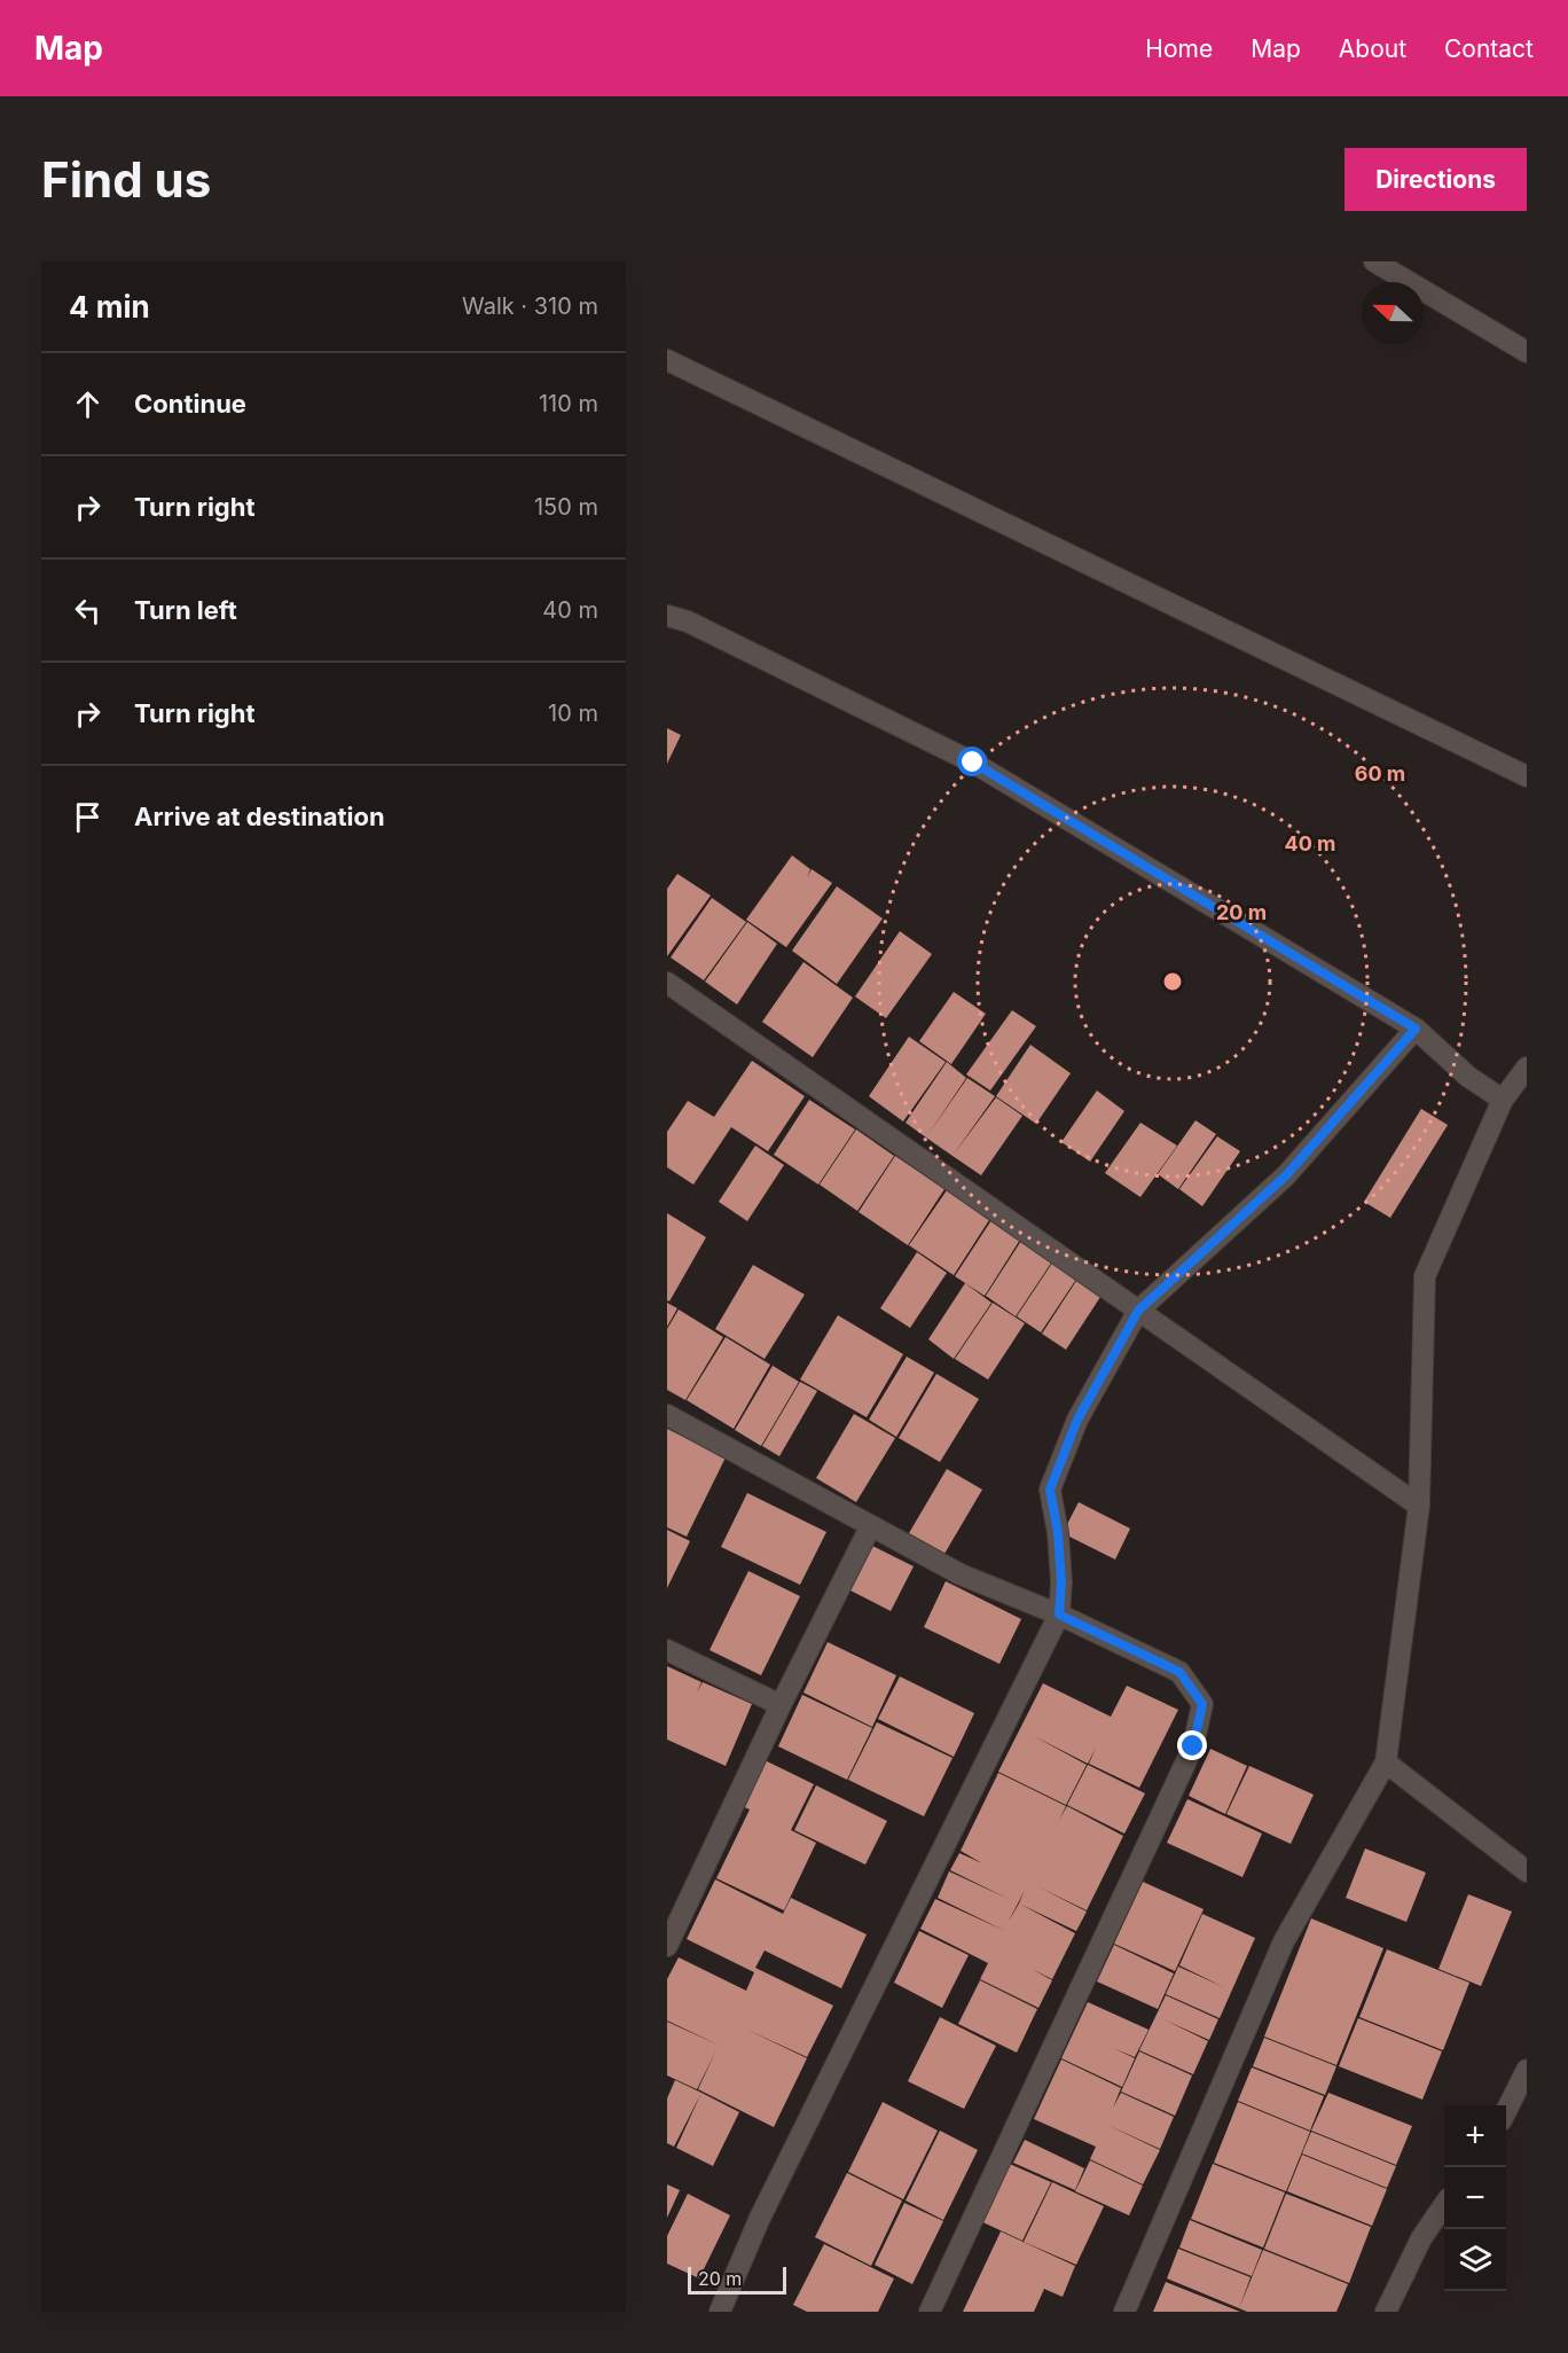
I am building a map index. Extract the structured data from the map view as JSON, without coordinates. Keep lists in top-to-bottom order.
{
  "scale_bar": "20 m",
  "north": "left",
  "page": {
    "header": "Map",
    "nav": [
      "Home",
      "Map",
      "About",
      "Contact"
    ],
    "buttons": "Directions",
    "title": "Find us",
    "heading": ["4 min", "Walk · 310 m"],
    "list": [
      ["Continue", "110 m"],
      ["Turn right", "150 m"],
      ["Turn left", "40 m"],
      ["Turn right", "10 m"],
      "Arrive at destination"
    ],
    "map_buttons": ["+", "−"],
    "scale": "20 m"
  },
  "rings": ["60 m", "40 m", "20 m"]
}
